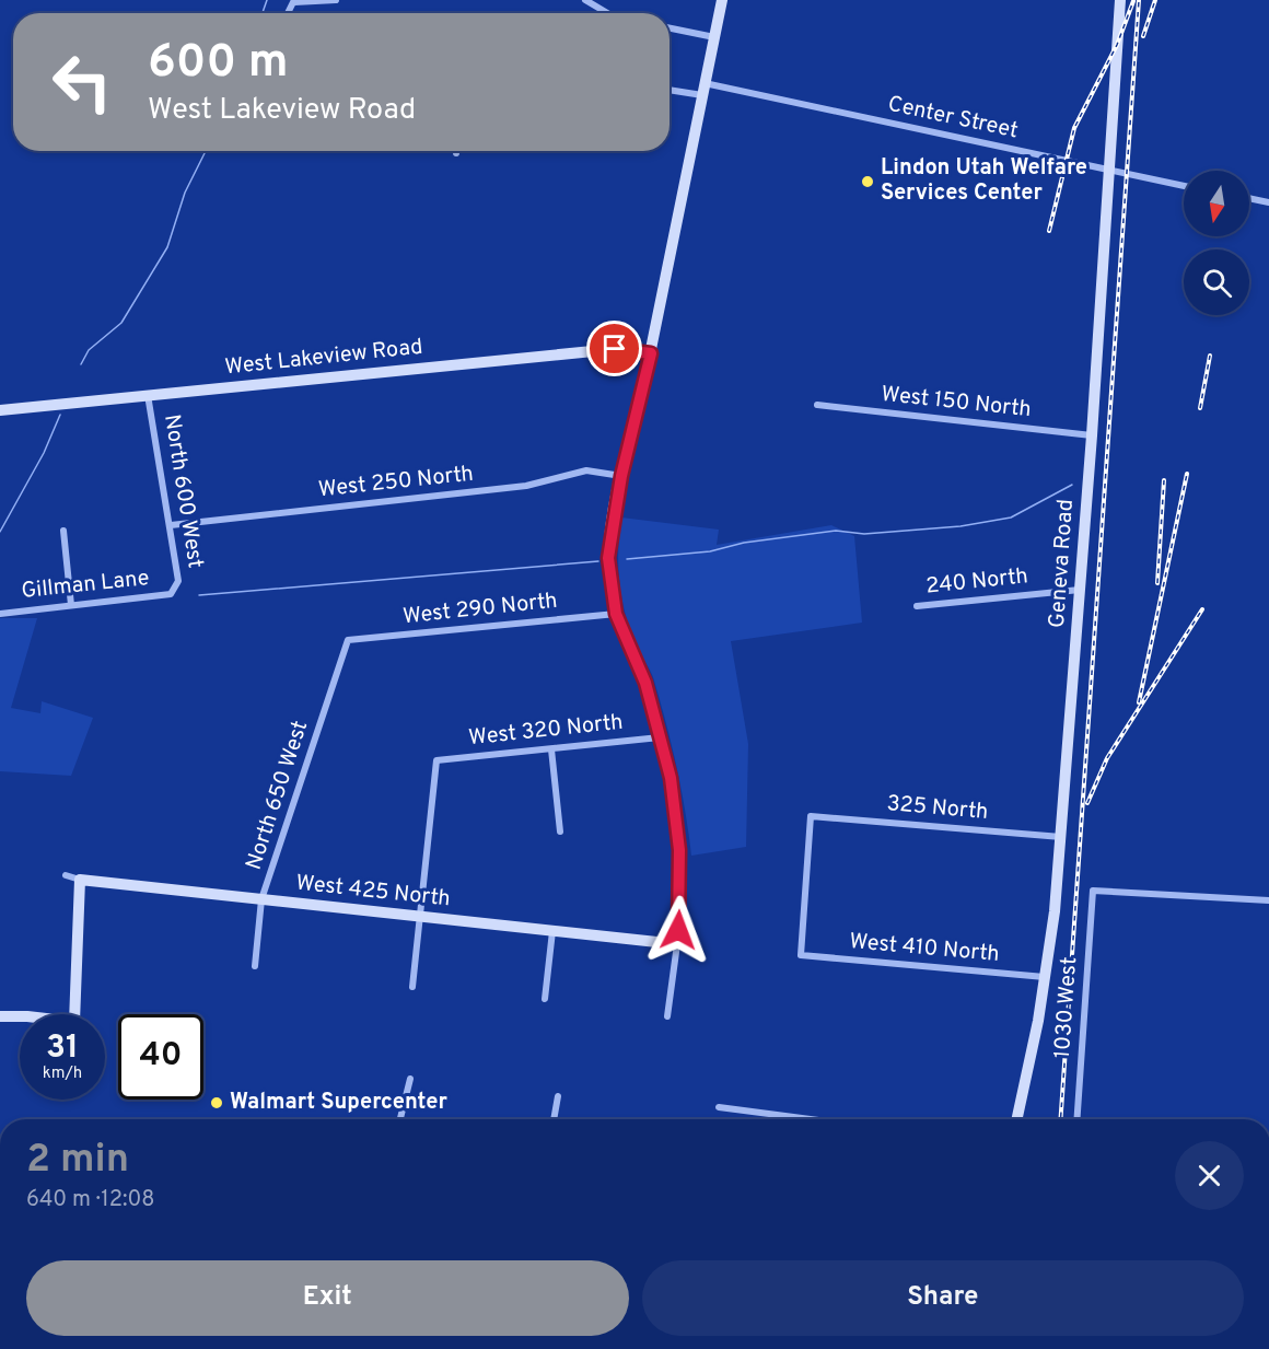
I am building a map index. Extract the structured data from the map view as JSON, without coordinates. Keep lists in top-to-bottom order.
{
  "streets": {
    "street": [
      "Center Street",
      "West Lakeview Road",
      "West 150 North",
      "West 250 North",
      "North 600 West",
      "Geneva Road",
      "240 North",
      "Gillman Lane",
      "West 290 North",
      "West 320 North",
      "North 650 West",
      "325 North",
      "West 425 North",
      "West 410 North",
      "1030 West"
    ]
  },
  "crossings": [
    ["Center Street", "Geneva Road"],
    ["West Lakeview Road", "North 600 West"],
    ["West 150 North", "Geneva Road"],
    ["West 250 North", "North 600 West"],
    ["North 600 West", "Gillman Lane"],
    ["Geneva Road", "240 North"],
    ["Geneva Road", "325 North"],
    ["Geneva Road", "West 410 North"],
    ["West 290 North", "North 650 West"],
    ["West 320 North", "West 425 North"],
    ["North 650 West", "West 425 North"],
    ["325 North", "West 410 North"]
  ],
  "places": ["Lindon Utah Welfare Services Center", "Walmart Supercenter"],
  "north": "bottom",
  "page": {
    "turn": ["600 m", "West Lakeview Road"],
    "speed": "31 km/h",
    "limit": "40",
    "heading": ["2 min", "640 m · 12:08"],
    "buttons": ["Exit", "Share"]
  }
}
